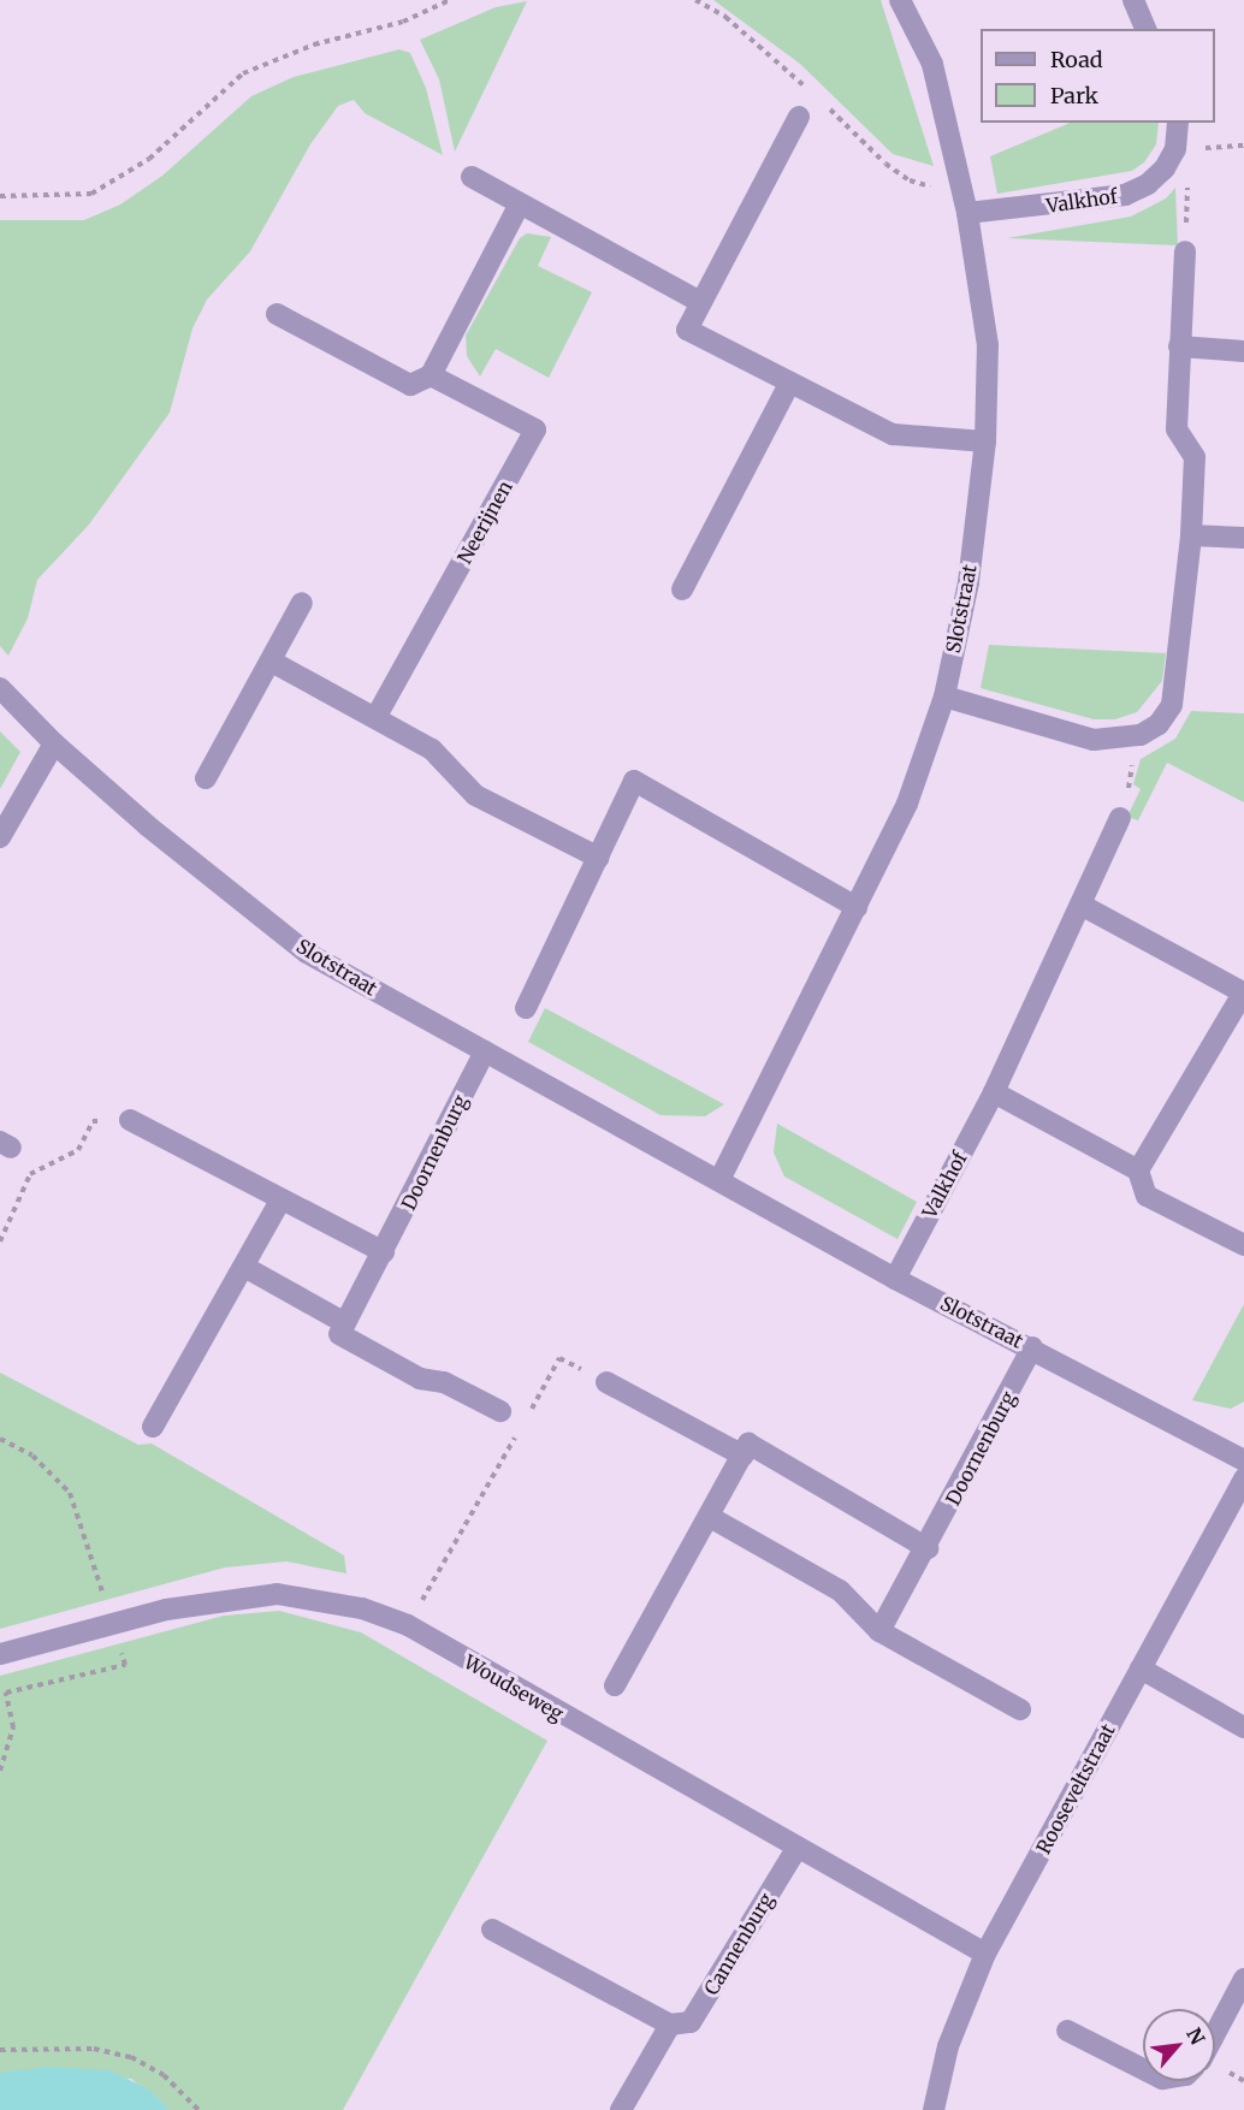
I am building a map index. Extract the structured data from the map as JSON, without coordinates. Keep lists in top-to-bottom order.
{
  "streets": {
    "street": [
      "Valkhof",
      "Neerijnen",
      "Slotstraat",
      "Doornenburg",
      "Woudseweg",
      "Rooseveltstraat",
      "Cannenburg"
    ]
  },
  "crossings": [
    ["Valkhof", "Slotstraat"],
    ["Slotstraat", "Doornenburg"],
    ["Woudseweg", "Rooseveltstraat"],
    ["Woudseweg", "Cannenburg"]
  ],
  "legend": ["Road", "Park"],
  "north": "top right"
}
